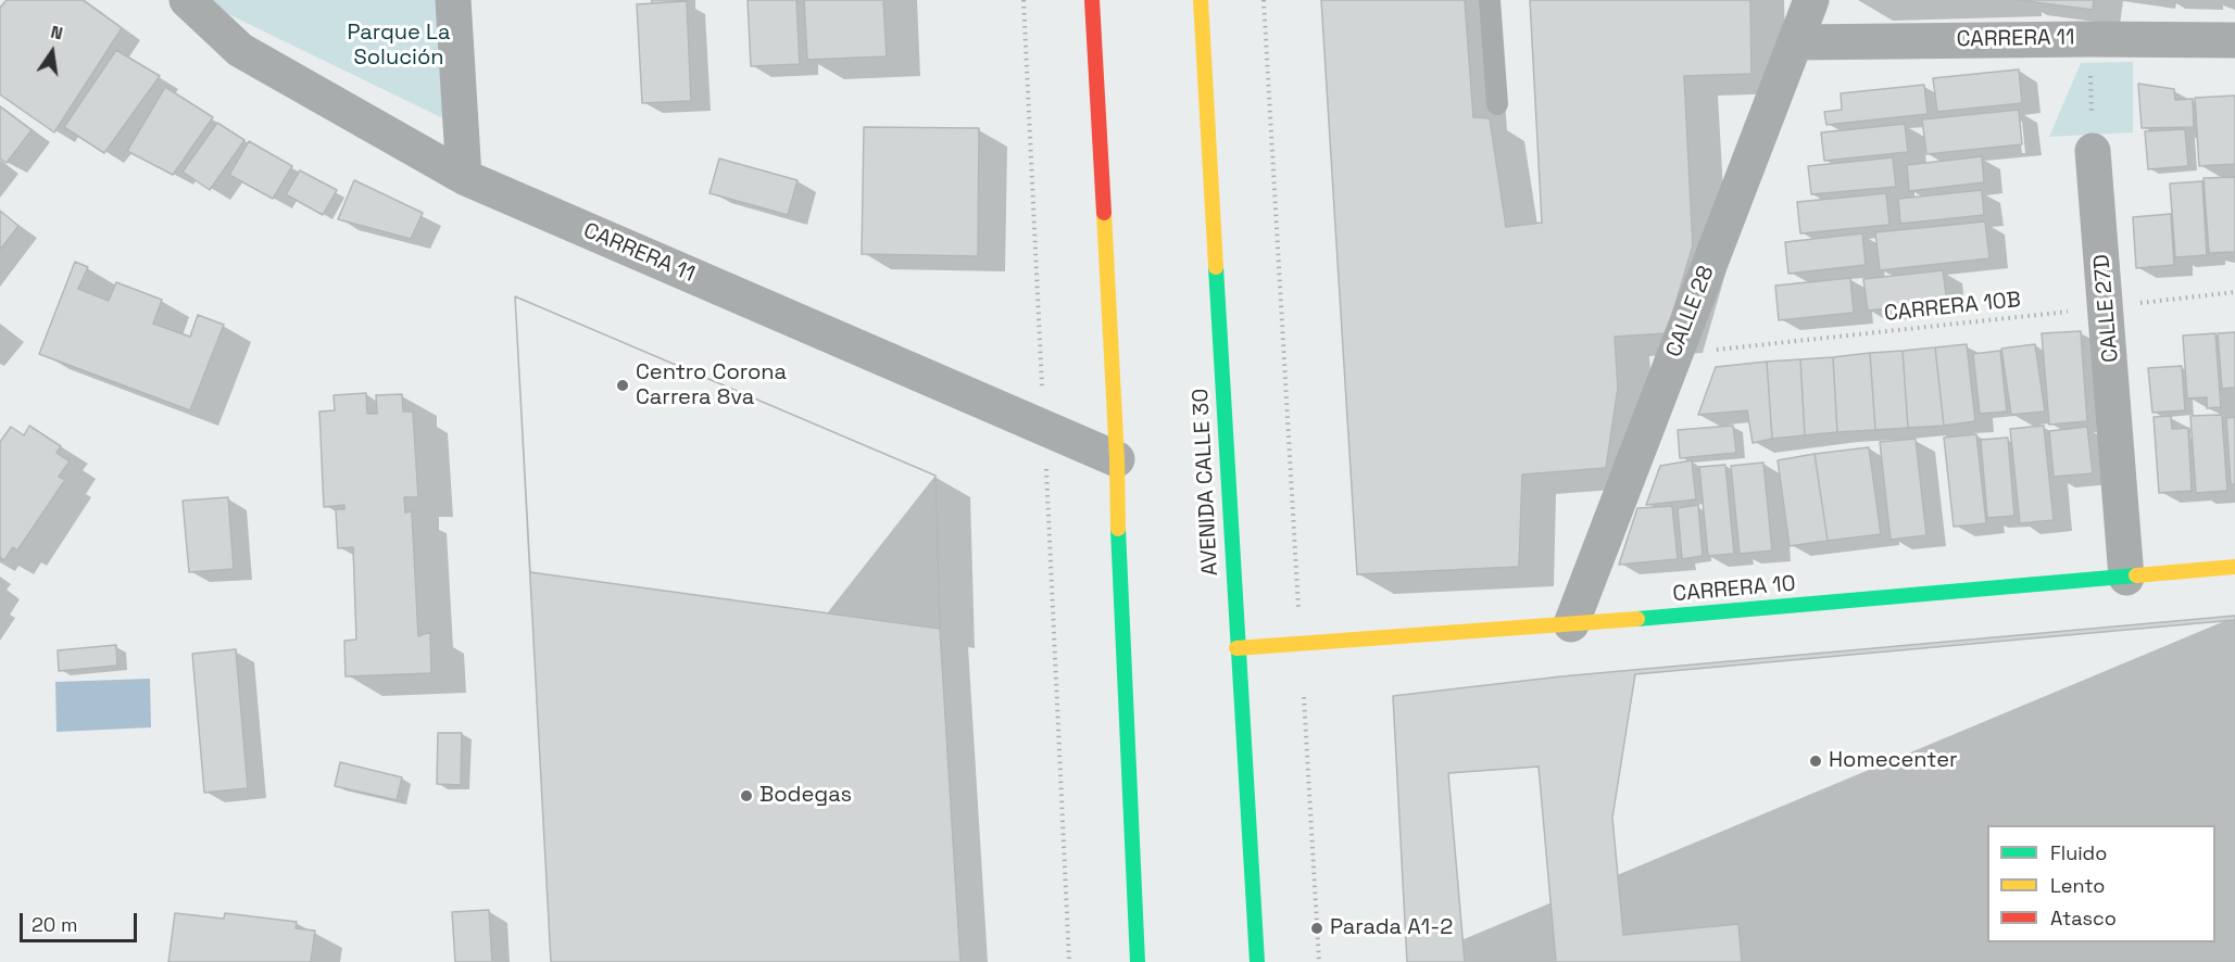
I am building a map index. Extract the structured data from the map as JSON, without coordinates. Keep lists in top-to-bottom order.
{
  "streets": {
    "main road": ["AVENIDA CALLE 30", "CARRERA 10"],
    "street": ["CARRERA 11", "CALLE 27D", "CALLE 28"],
    "path": ["CARRERA 10B"]
  },
  "crossings": [
    ["CARRERA 11", "CALLE 28"],
    ["CARRERA 10B", "CALLE 27D"],
    ["CARRERA 10B", "CALLE 28"],
    ["CALLE 27D", "CARRERA 10"],
    ["CALLE 28", "CARRERA 10"],
    ["AVENIDA CALLE 30", "CARRERA 10"]
  ],
  "parks": ["Parque La Solución"],
  "places": [
    "Centro Corona Carrera 8va",
    "Homecenter",
    "Bodegas",
    "Parada A1-2"
  ],
  "legend": ["Fluido", "Lento", "Atasco"],
  "scale_bar": "20 m",
  "north": "top"
}
